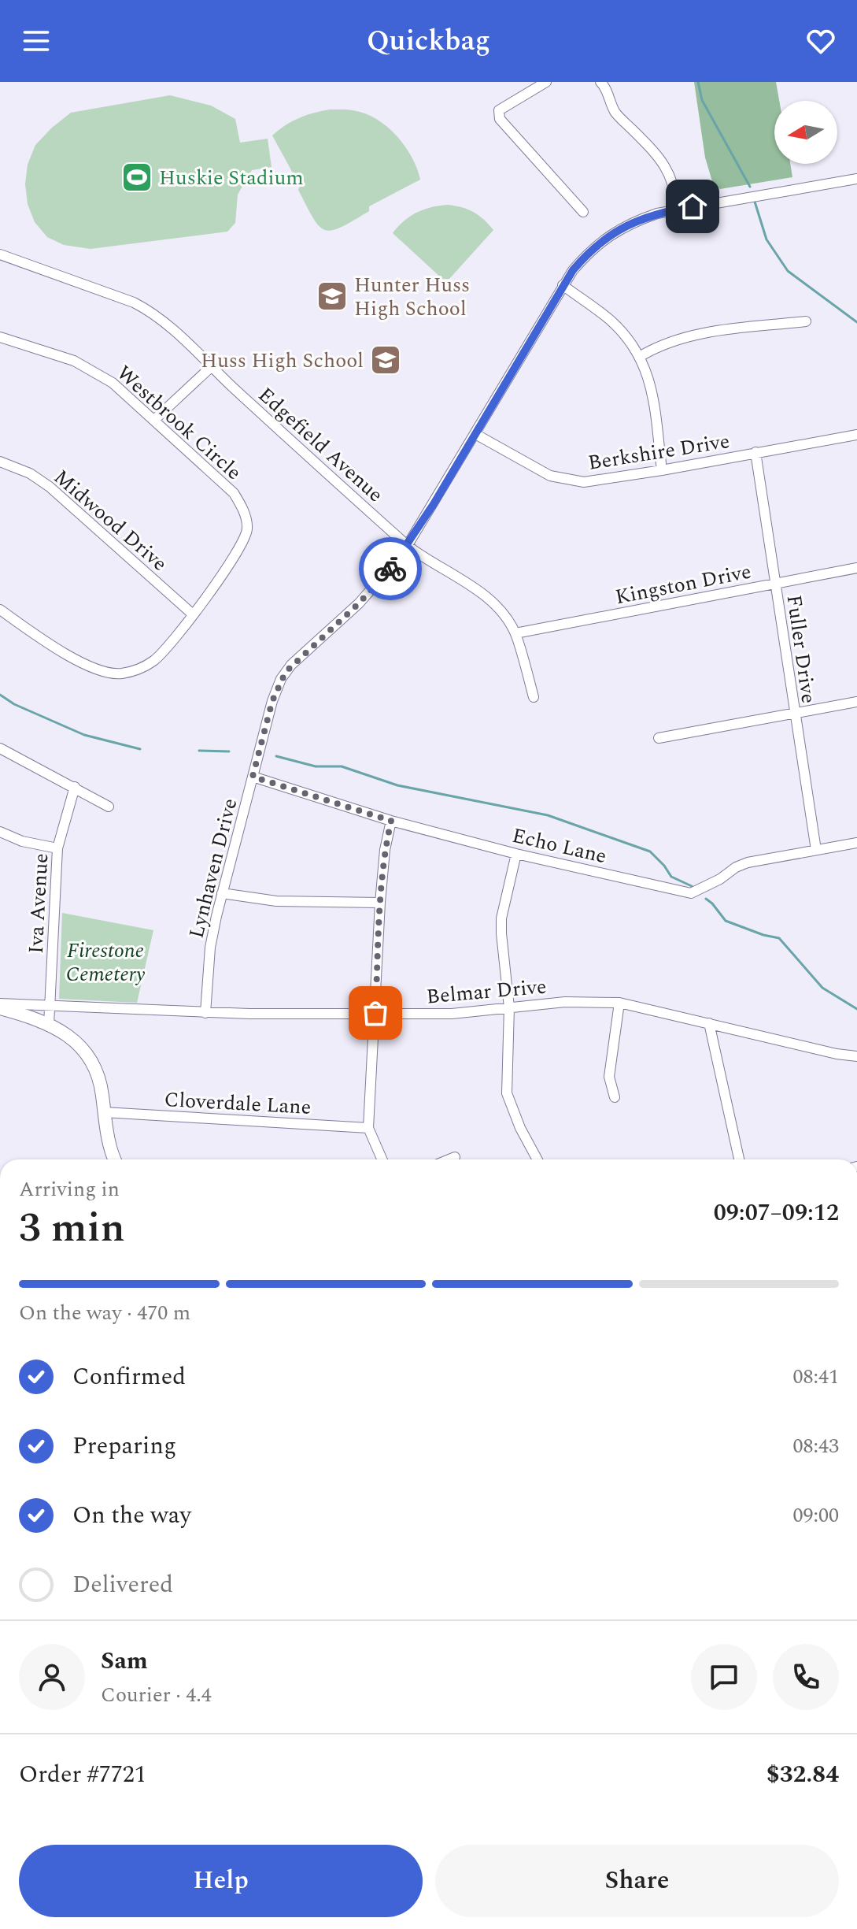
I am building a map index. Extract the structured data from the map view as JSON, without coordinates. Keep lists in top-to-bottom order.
{
  "streets": {
    "street": [
      "Westbrook Circle",
      "Edgefield Avenue",
      "Berkshire Drive",
      "Midwood Drive",
      "Kingston Drive",
      "Fuller Drive",
      "Echo Lane",
      "Lynhaven Drive",
      "Iva Avenue",
      "Belmar Drive",
      "Cloverdale Lane"
    ]
  },
  "crossings": [
    ["Westbrook Circle", "Midwood Drive"],
    ["Edgefield Avenue", "Kingston Drive"],
    ["Edgefield Avenue", "Lynhaven Drive"],
    ["Berkshire Drive", "Fuller Drive"],
    ["Berkshire Drive", "Lynhaven Drive"],
    ["Kingston Drive", "Fuller Drive"],
    ["Fuller Drive", "Echo Lane"],
    ["Echo Lane", "Lynhaven Drive"],
    ["Lynhaven Drive", "Belmar Drive"],
    ["Iva Avenue", "Belmar Drive"]
  ],
  "parks": ["Firestone Cemetery"],
  "places": {
    "sports": ["Huskie Stadium"],
    "school or university": ["Hunter Huss High School", "Huss High School"]
  },
  "north": "left",
  "page": {
    "header": "Quickbag",
    "heading": ["3 min", "Arriving in", "09:07–09:12"],
    "panel": [
      "Sam",
      "Courier · 4.4",
      "Order #7721",
      "$32.84"
    ],
    "bar": "On the way · 470 m",
    "list": [
      ["Confirmed", "08:41"],
      ["Preparing", "08:43"],
      ["On the way", "09:00"],
      "Delivered"
    ],
    "buttons": ["Help", "Share"]
  }
}
